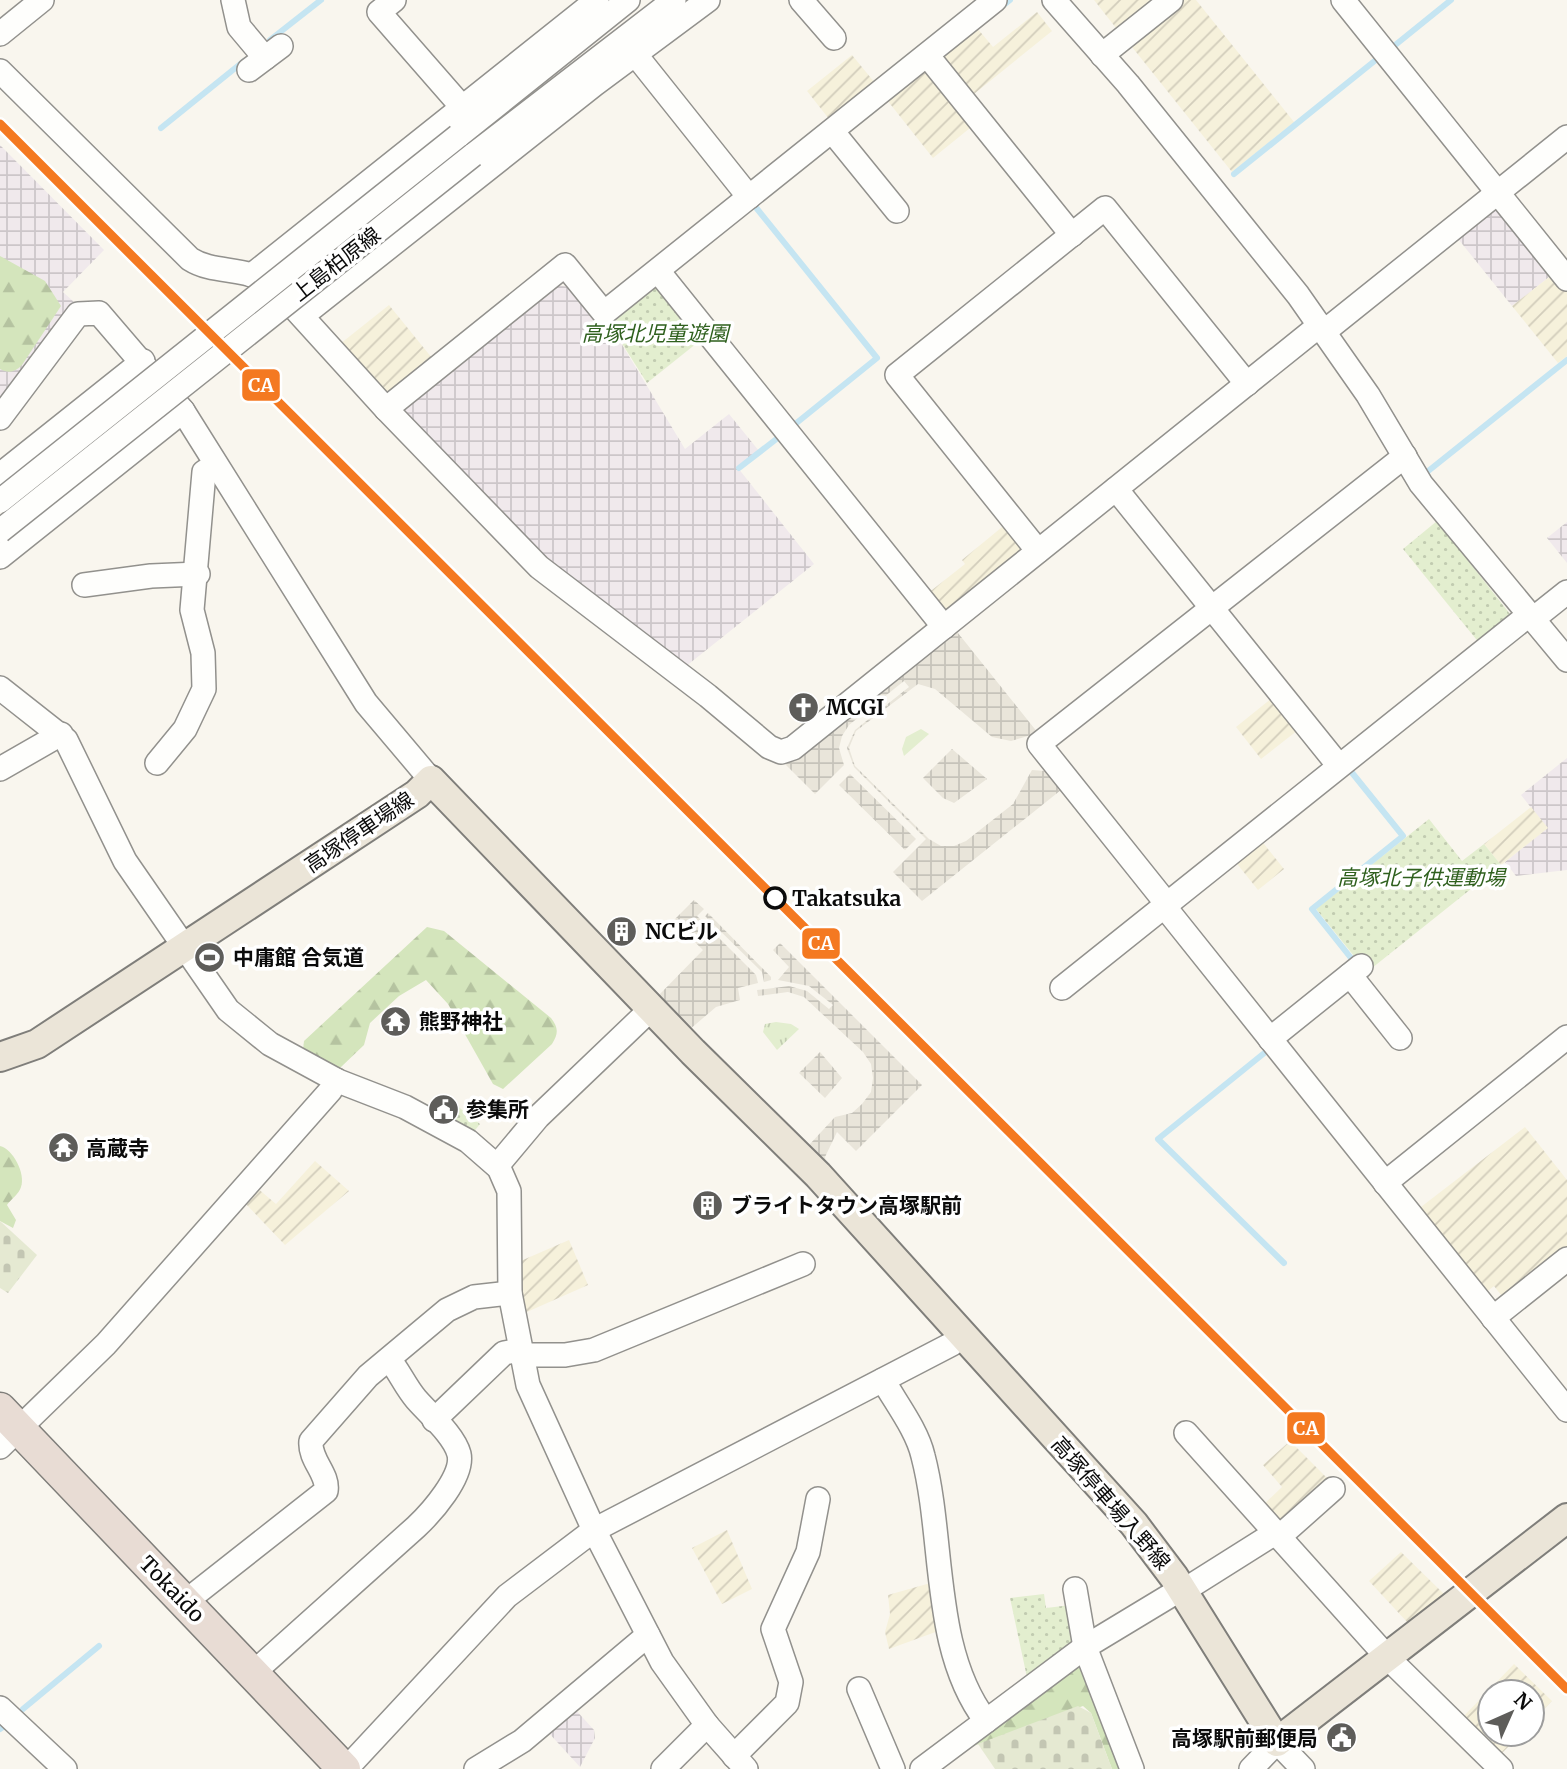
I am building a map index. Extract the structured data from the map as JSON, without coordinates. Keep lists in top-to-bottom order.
{
  "streets": {
    "highway": ["Tokaido"],
    "main road": ["高塚停車場線", "高塚停車場入野線"],
    "street": ["上島柏原線"]
  },
  "crossings": [
    ["高塚停車場線", "高塚停車場入野線"]
  ],
  "parks": ["高塚北児童遊園", "高塚北子供運動場"],
  "places": {
    "church": ["MCGI"],
    "other": ["Takatsuka"],
    "building": ["NCビル", "ブライトタウン高塚駅前"],
    "sports": ["中庸館 合気道"],
    "temple": ["熊野神社", "高蔵寺"],
    "public building": ["参集所", "高塚駅前郵便局"]
  },
  "lines": ["transit line CA"],
  "north": "top right"
}
